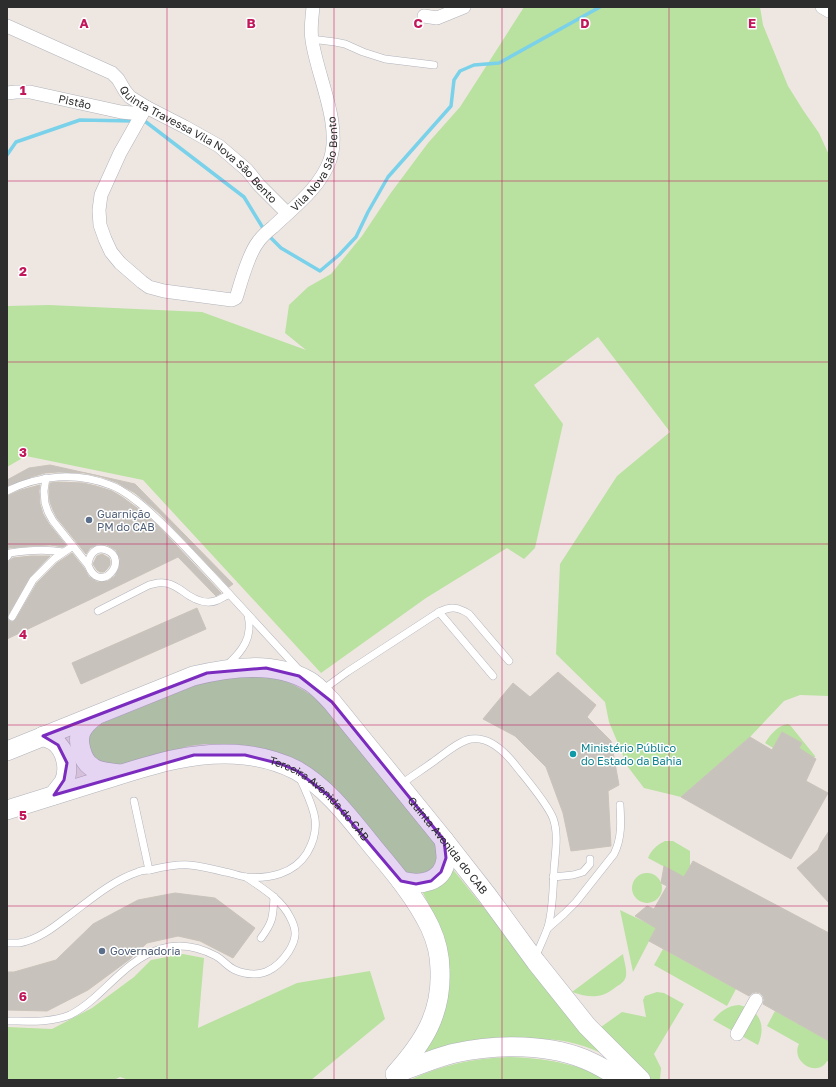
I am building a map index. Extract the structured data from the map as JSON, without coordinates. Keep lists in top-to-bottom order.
{
  "streets": {
    "main road": ["Terceira Avenida do CAB", "Quinta Avenida do CAB"],
    "street": ["Pistão", "Quinta Travessa Vila Nova São Bento", "Vila Nova São Bento"]
  },
  "crossings": [
    ["Pistão", "Quinta Travessa Vila Nova São Bento"],
    ["Pistão", "Vila Nova São Bento"],
    ["Quinta Travessa Vila Nova São Bento", "Vila Nova São Bento"]
  ],
  "places": ["Guarnição PM do CAB", "Ministério Público do Estado da Bahia", "Governadoria"],
  "grid": {
    "columns": [
      "A",
      "B",
      "C",
      "D",
      "E"
    ],
    "rows": [
      "1",
      "2",
      "3",
      "4",
      "5",
      "6"
    ]
  }
}
